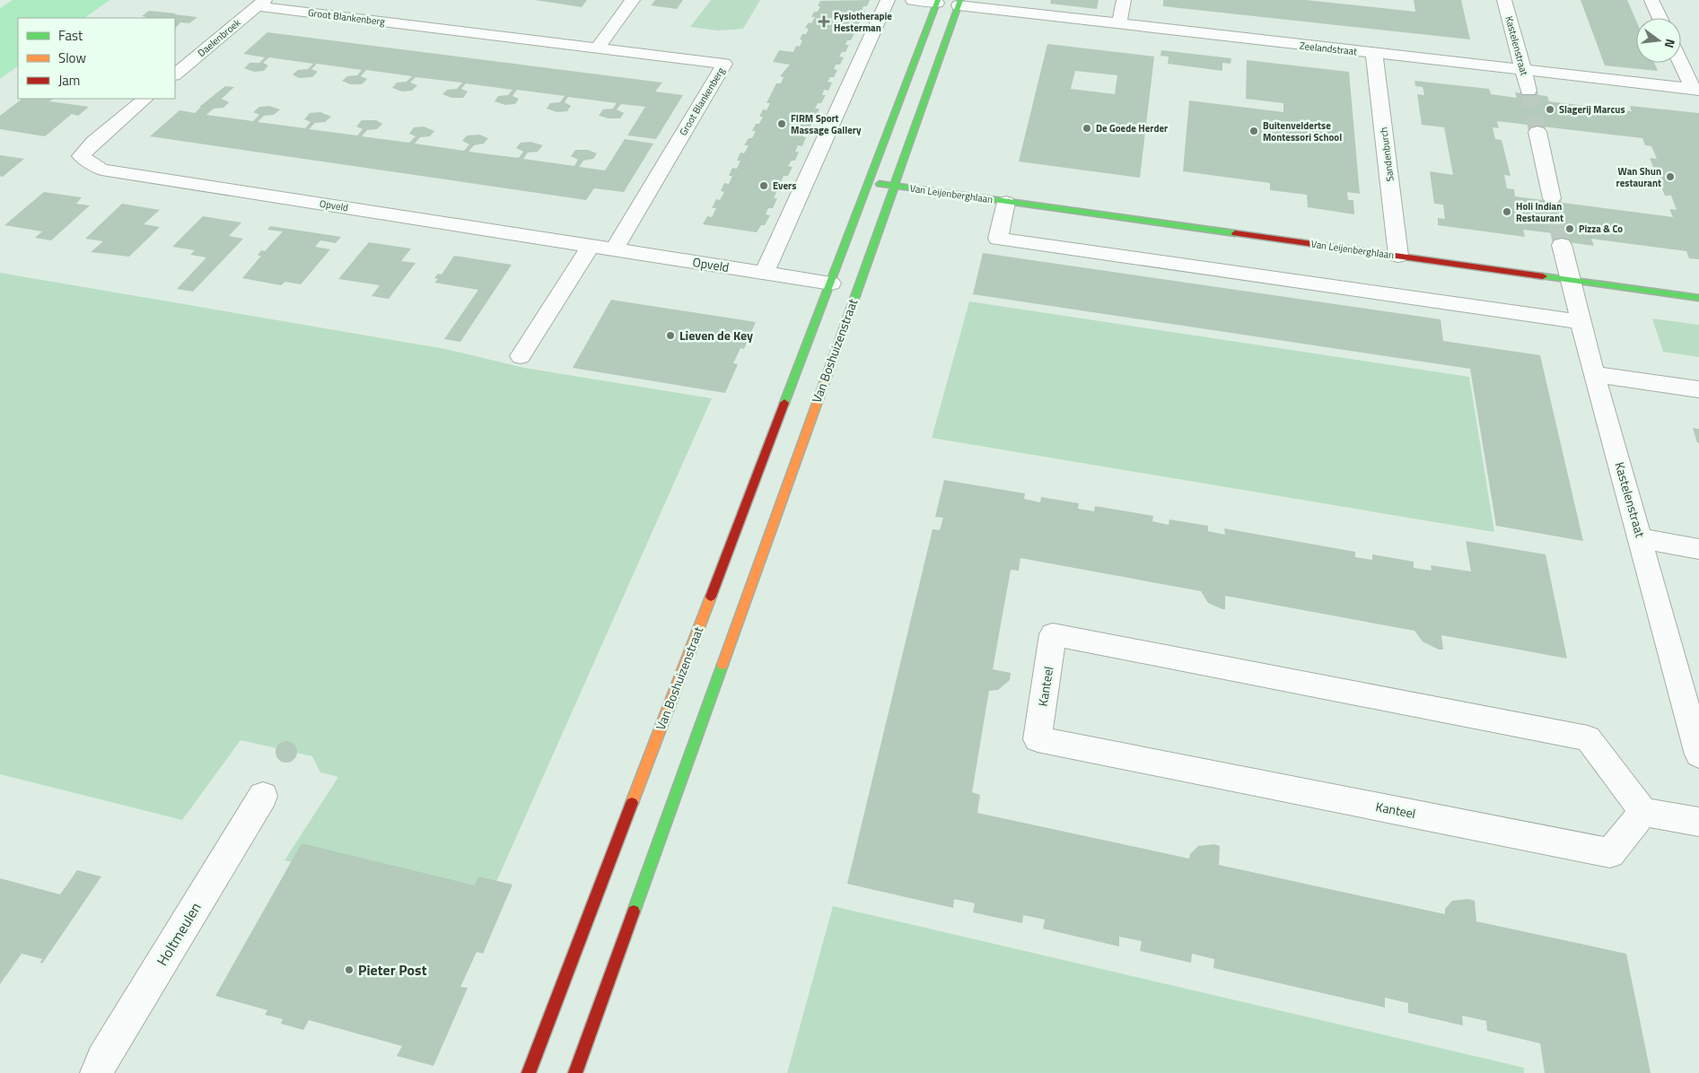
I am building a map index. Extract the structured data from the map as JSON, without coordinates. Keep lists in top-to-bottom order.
{
  "streets": {
    "street": [
      "Groot Blankenberg",
      "Daelenbroek",
      "Kastelenstraat",
      "Zeelandstraat",
      "Sandenburch",
      "Van Leijenberghlaan",
      "Opveld",
      "Van Boshuizenstraat",
      "Kanteel",
      "Holtmeulen"
    ]
  },
  "crossings": [
    ["Groot Blankenberg", "Daelenbroek"],
    ["Groot Blankenberg", "Opveld"],
    ["Kastelenstraat", "Zeelandstraat"],
    ["Kastelenstraat", "Van Leijenberghlaan"],
    ["Zeelandstraat", "Sandenburch"],
    ["Zeelandstraat", "Van Boshuizenstraat"],
    ["Sandenburch", "Van Leijenberghlaan"],
    ["Van Leijenberghlaan", "Van Boshuizenstraat"],
    ["Opveld", "Van Boshuizenstraat"]
  ],
  "places": {
    "health": ["Fysiotherapie Hesterman"],
    "other": [
      "Slagerij Marcus",
      "FIRM Sport Massage Gallery",
      "De Goede Herder",
      "Buitenveldertse Montessori School",
      "Wan Shun restaurant",
      "Evers",
      "Holi Indian Restaurant",
      "Pizza & Co",
      "Lieven de Key",
      "Pieter Post"
    ]
  },
  "legend": ["Fast", "Slow", "Jam"],
  "north": "right"
}
